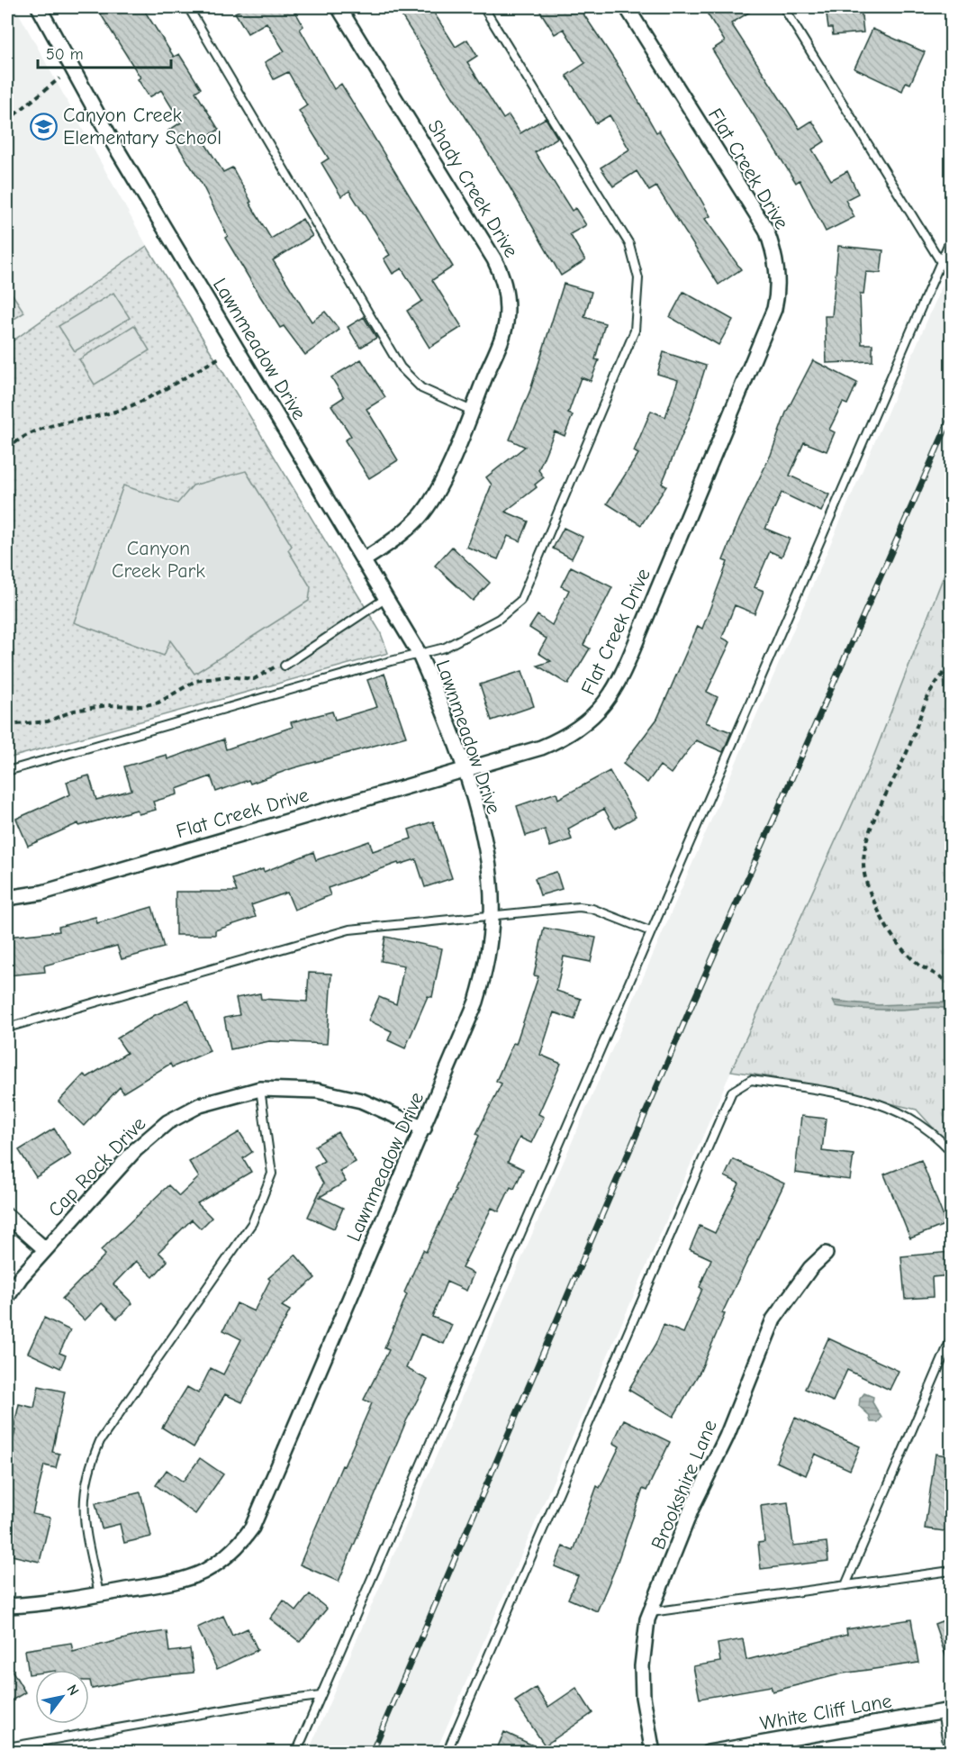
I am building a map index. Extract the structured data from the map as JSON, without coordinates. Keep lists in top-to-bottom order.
{
  "streets": {
    "street": [
      "Flat Creek Drive",
      "Shady Creek Drive",
      "Lawnmeadow Drive",
      "Cap Rock Drive",
      "Brookshire Lane",
      "White Cliff Lane"
    ]
  },
  "crossings": [
    ["Flat Creek Drive", "Lawnmeadow Drive"],
    ["Shady Creek Drive", "Lawnmeadow Drive"],
    ["Lawnmeadow Drive", "Cap Rock Drive"]
  ],
  "parks": ["Canyon Creek Park"],
  "places": {
    "school or university": ["Canyon Creek Elementary School"]
  },
  "scale_bar": "50 m",
  "north": "top right"
}
